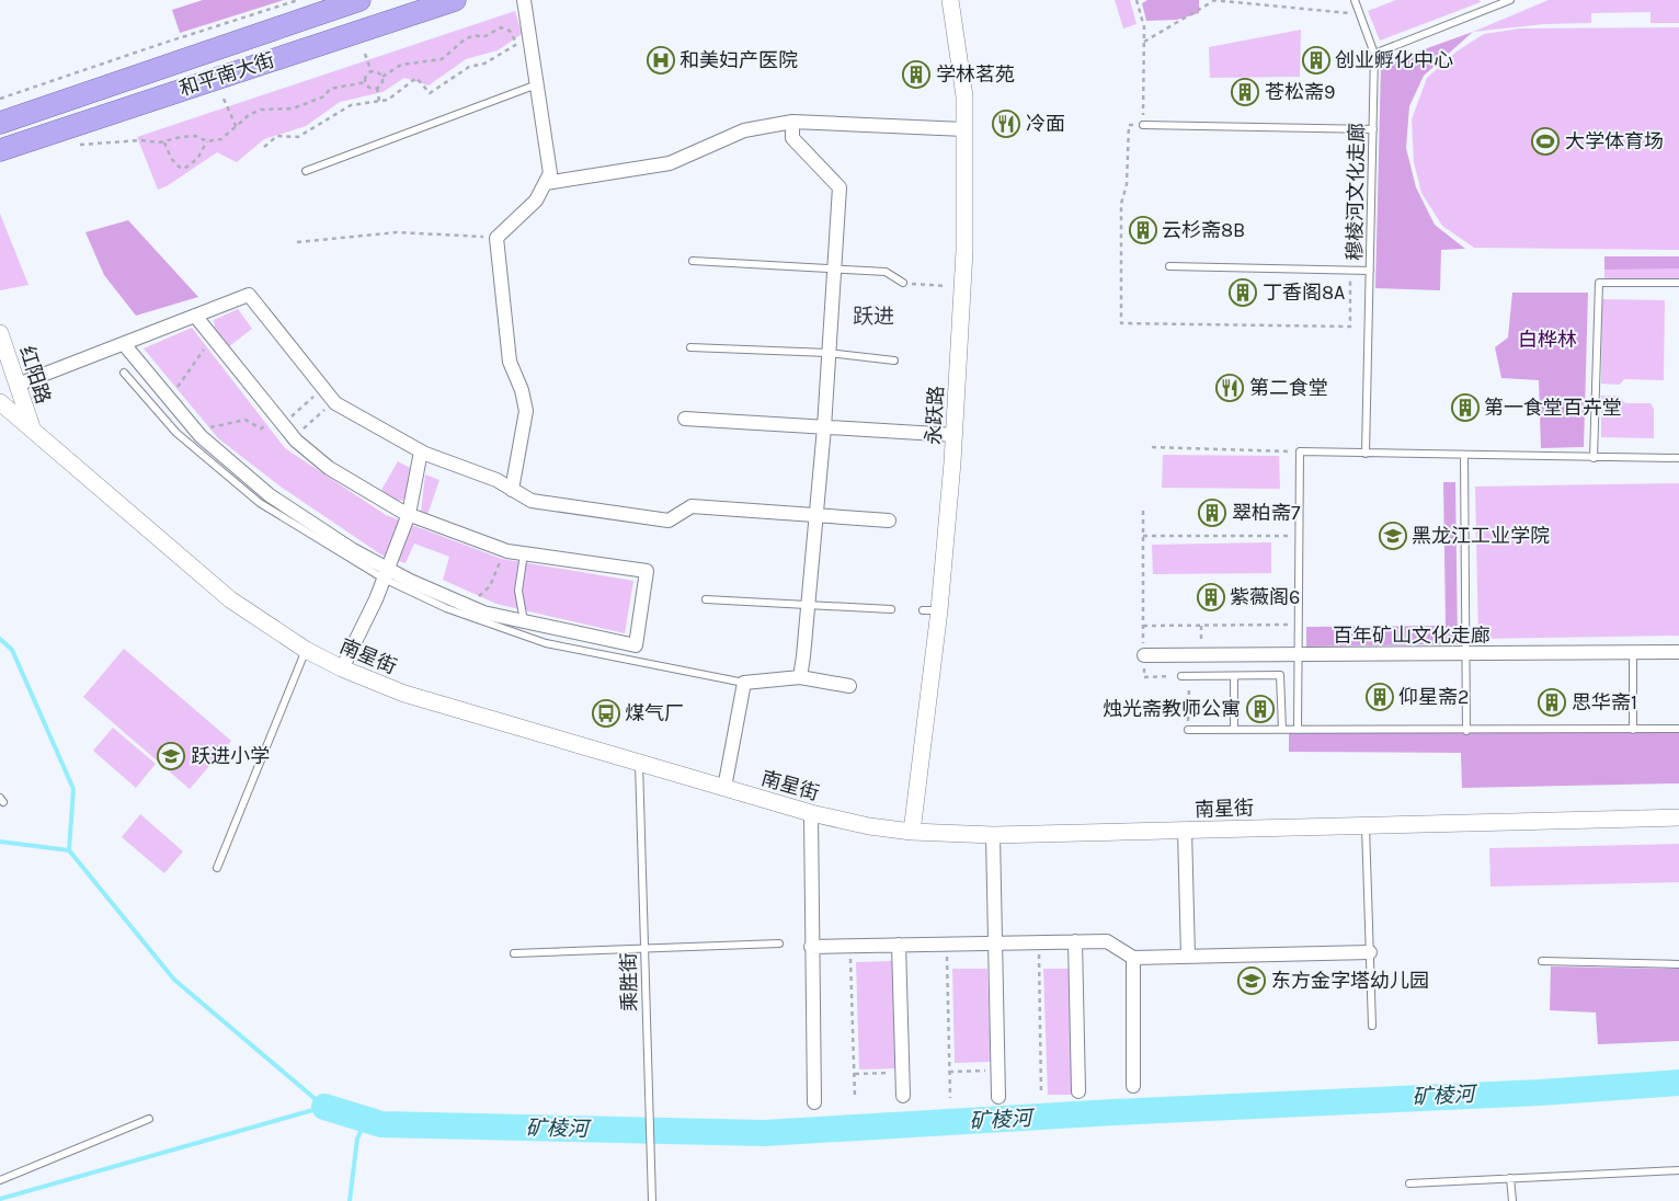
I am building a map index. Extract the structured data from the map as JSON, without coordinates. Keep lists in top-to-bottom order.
{
  "streets": {
    "highway": ["和平南大街"],
    "street": [
      "红阳路",
      "永跃路",
      "百年矿山文化走廊",
      "南星街"
    ],
    "lane": ["穆棱河文化走廊", "乘胜街"]
  },
  "crossings": [
    ["红阳路", "南星街"],
    ["永跃路", "南星街"],
    ["南星街", "乘胜街"]
  ],
  "districts": ["跃进"],
  "water": ["矿棱河"],
  "parks": ["白桦林"],
  "places": {
    "hospital": ["和美妇产医院"],
    "building": [
      "创业孵化中心",
      "学林茗苑",
      "苍松斋9",
      "云杉斋8B",
      "丁香阁8A",
      "第一食堂百卉堂",
      "翠柏斋7",
      "紫薇阁6",
      "仰星斋2",
      "思华斋1",
      "烛光斋教师公寓"
    ],
    "restaurant": ["冷面", "第二食堂"],
    "sports": ["大学体育场"],
    "school or university": ["黑龙江工业学院", "跃进小学", "东方金字塔幼儿园"],
    "bus stop": ["煤气厂"]
  }
}
